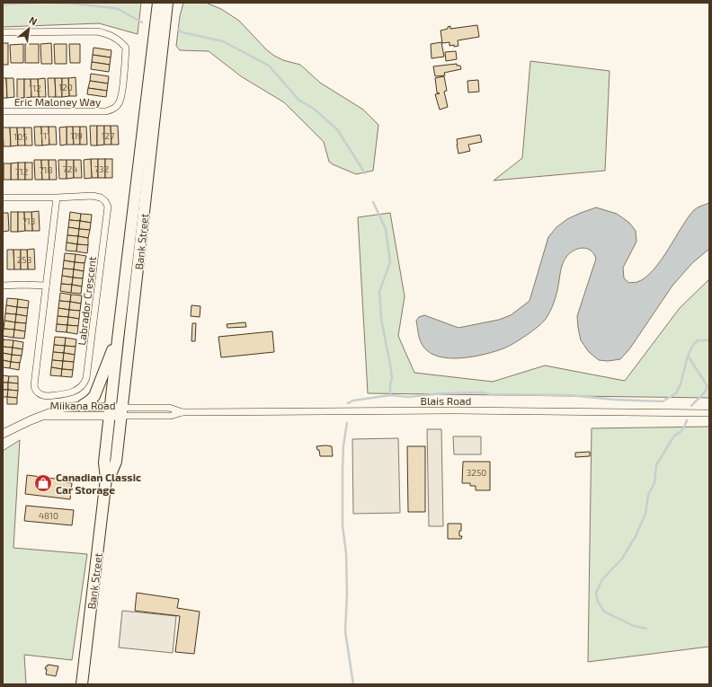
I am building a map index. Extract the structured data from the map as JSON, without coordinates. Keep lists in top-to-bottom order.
{
  "streets": {
    "main road": ["Bank Street"],
    "street": [
      "Eric Maloney Way",
      "Labrador Crescent",
      "Blais Road",
      "Miikana Road"
    ]
  },
  "crossings": [
    ["Bank Street", "Blais Road"],
    ["Bank Street", "Miikana Road"],
    ["Blais Road", "Miikana Road"]
  ],
  "places": {
    "shop": ["Canadian Classic Car Storage"]
  },
  "house_numbers": [
    "120",
    "112",
    "111",
    "119",
    "127",
    "105",
    "724",
    "732",
    "718",
    "712",
    "713",
    "253",
    "3250",
    "4810"
  ],
  "north": "top right"
}
